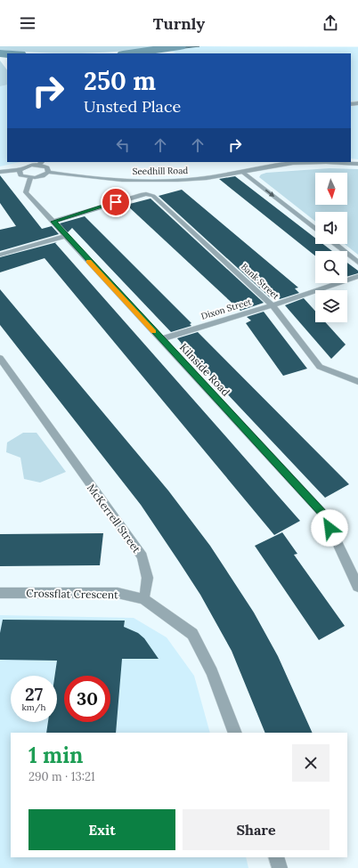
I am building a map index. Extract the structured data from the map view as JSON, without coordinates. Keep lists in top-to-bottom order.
{
  "streets": {
    "street": [
      "Seedhill Road",
      "Bank Street",
      "Dixon Street",
      "Kilnside Road",
      "McKerrell Street",
      "Crossflat Crescent"
    ]
  },
  "crossings": [
    ["Bank Street", "Dixon Street"],
    ["Bank Street", "Kilnside Road"],
    ["Dixon Street", "Kilnside Road"],
    ["McKerrell Street", "Crossflat Crescent"]
  ],
  "north": "bottom",
  "page": {
    "header": "Turnly",
    "turn": ["250 m", "Unsted Place"],
    "speed": "27 km/h",
    "limit": "30",
    "heading": ["1 min", "290 m · 13:21"],
    "buttons": ["Exit", "Share"]
  }
}
